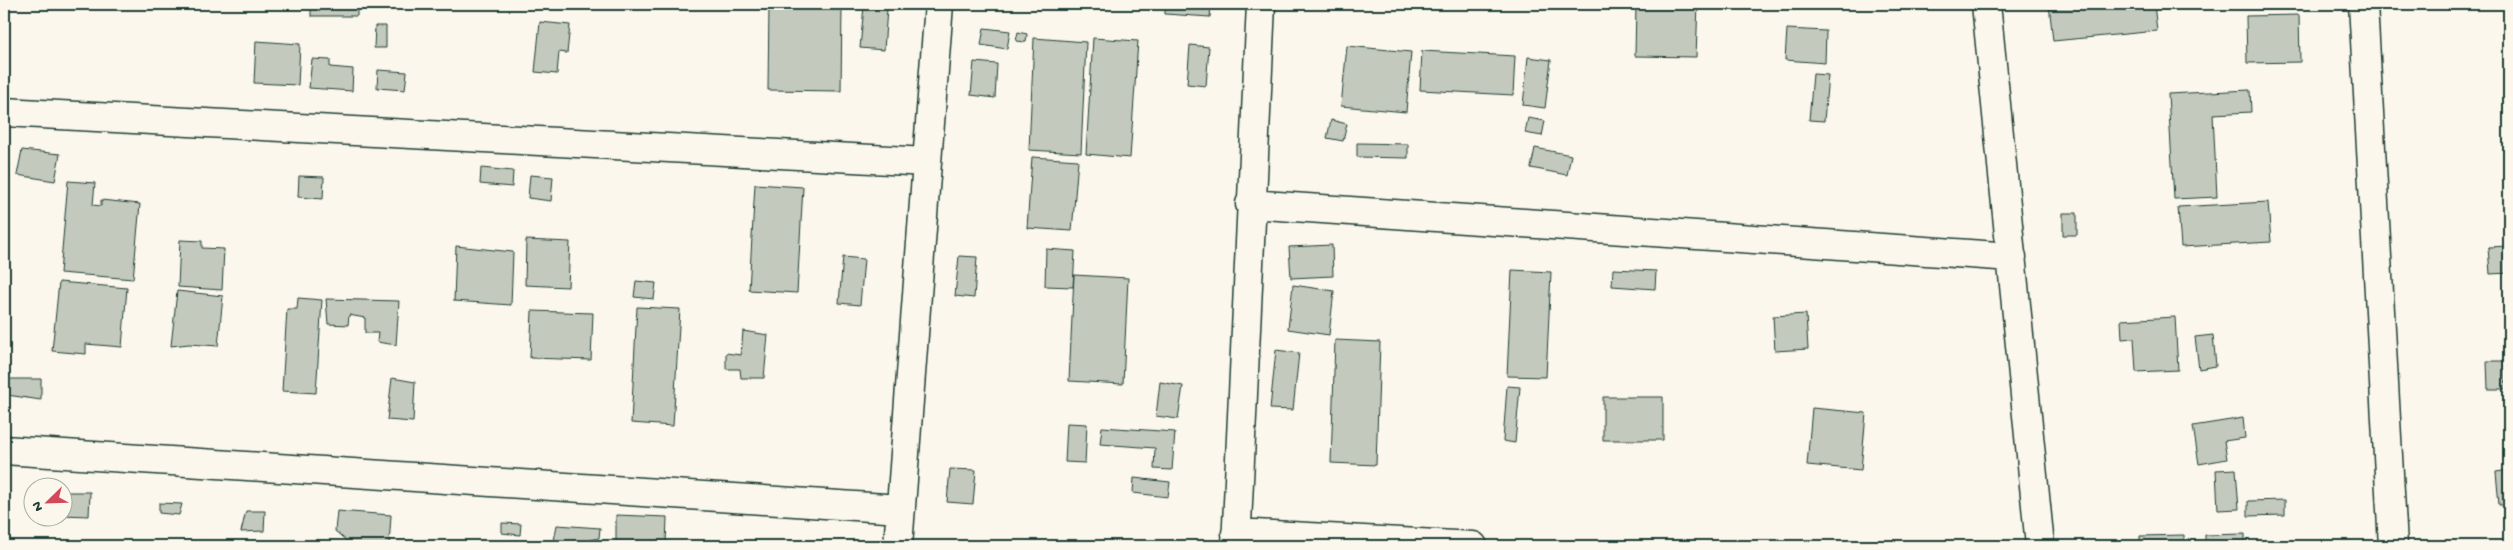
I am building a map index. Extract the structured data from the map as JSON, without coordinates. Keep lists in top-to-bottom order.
{
  "north": "bottom left"
}
